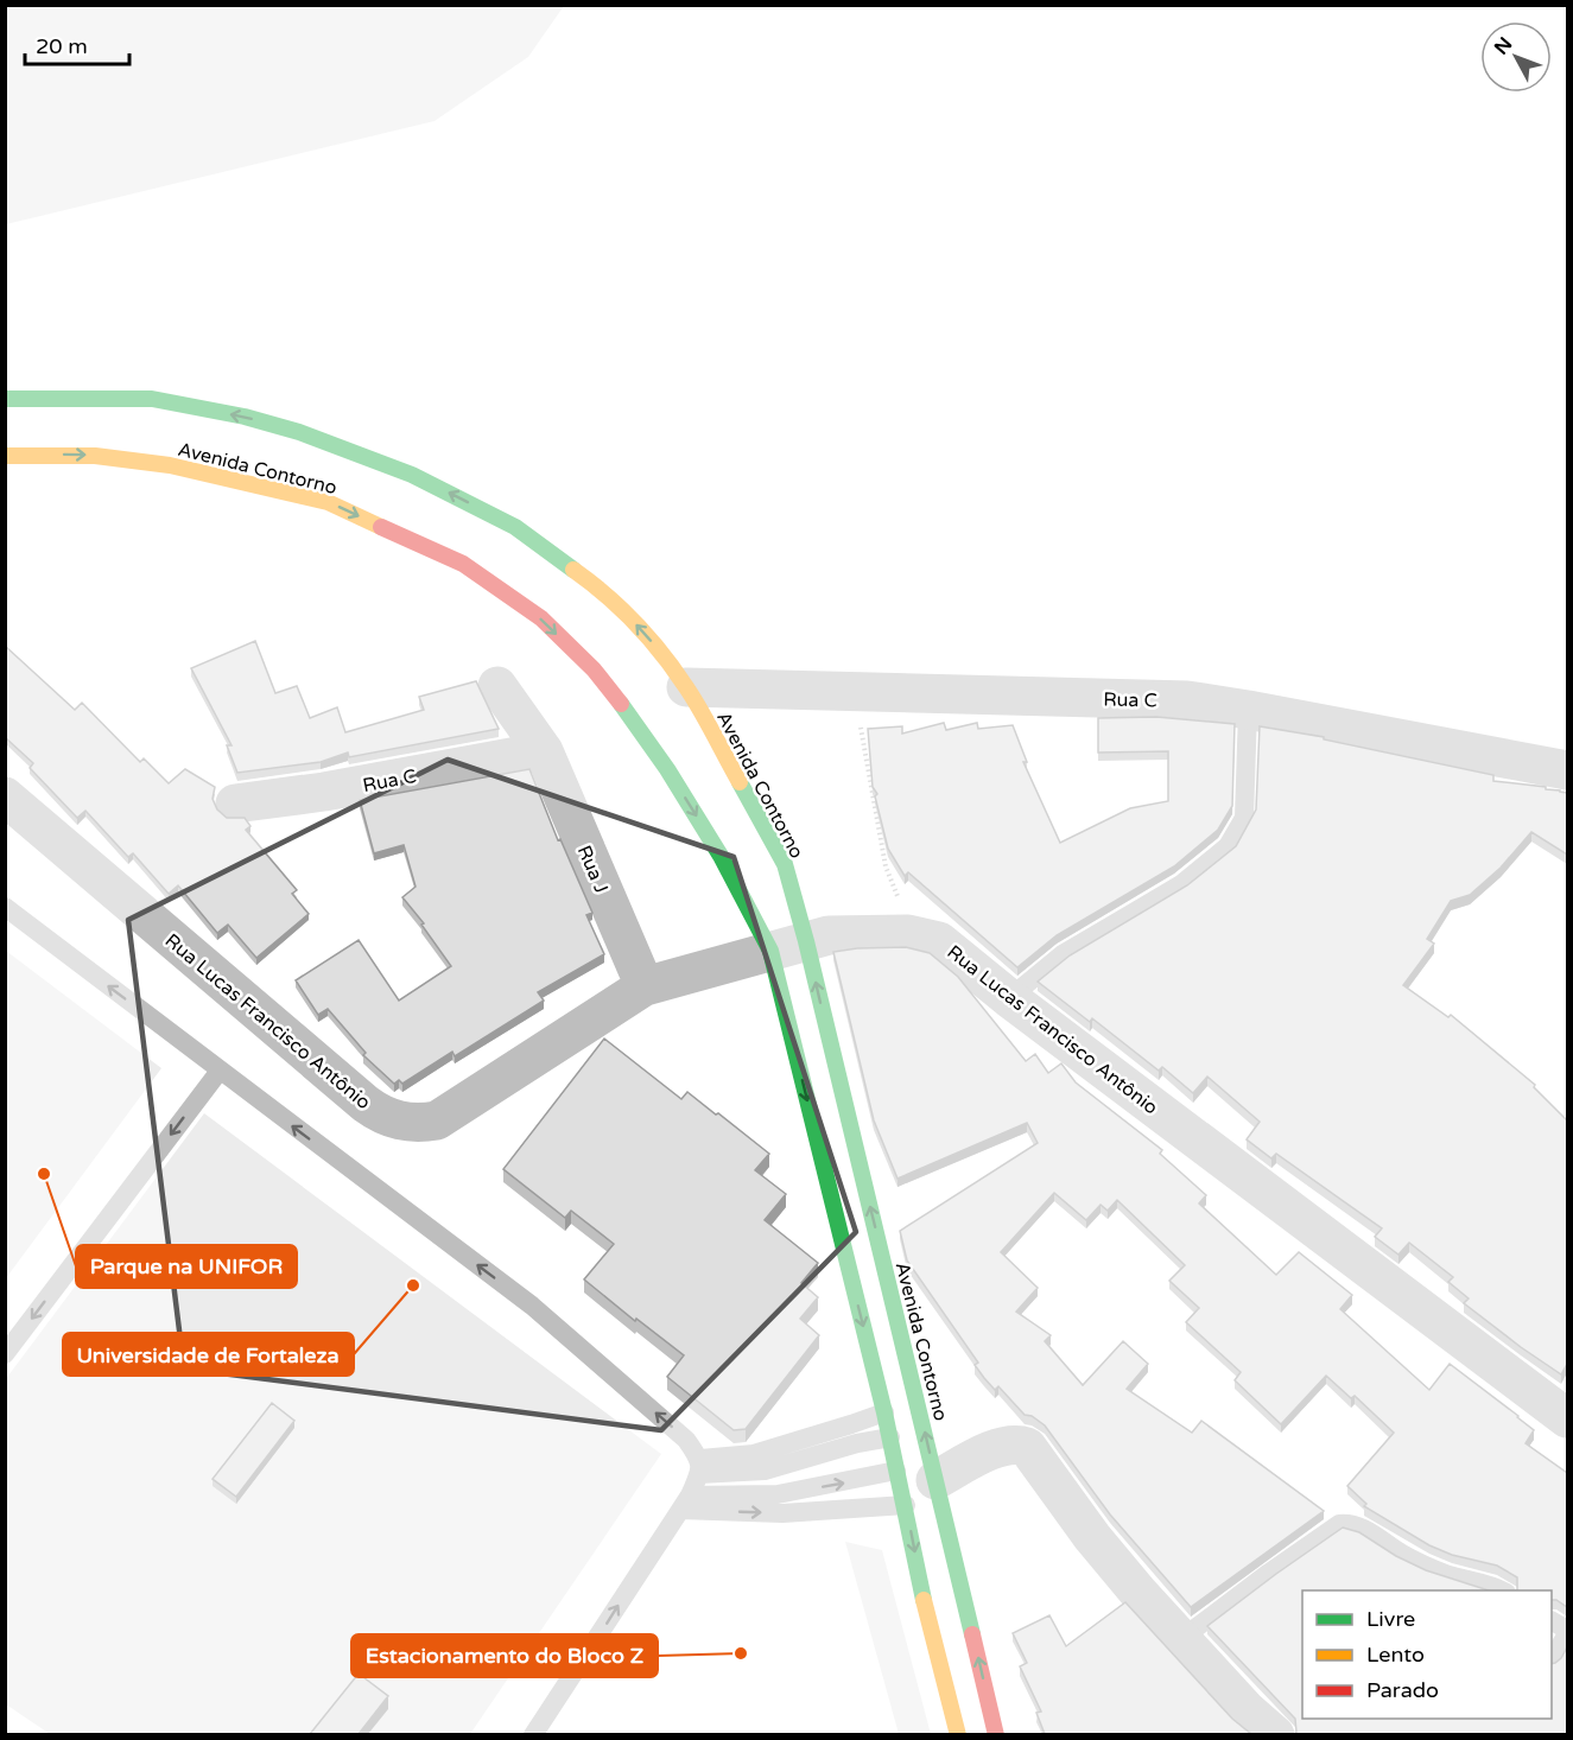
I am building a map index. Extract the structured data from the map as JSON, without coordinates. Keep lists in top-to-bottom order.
{
  "streets": {
    "street": [
      "Avenida Contorno",
      "Rua C",
      "Rua J",
      "Rua Lucas Francisco Antônio"
    ]
  },
  "crossings": [
    ["Avenida Contorno", "Rua C"],
    ["Avenida Contorno", "Rua Lucas Francisco Antônio"],
    ["Rua C", "Rua J"],
    ["Rua J", "Rua Lucas Francisco Antônio"]
  ],
  "places": ["Parque na UNIFOR", "Universidade de Fortaleza", "Estacionamento do Bloco Z"],
  "legend": ["Livre", "Lento", "Parado"],
  "scale_bar": "20 m",
  "north": "top left"
}
